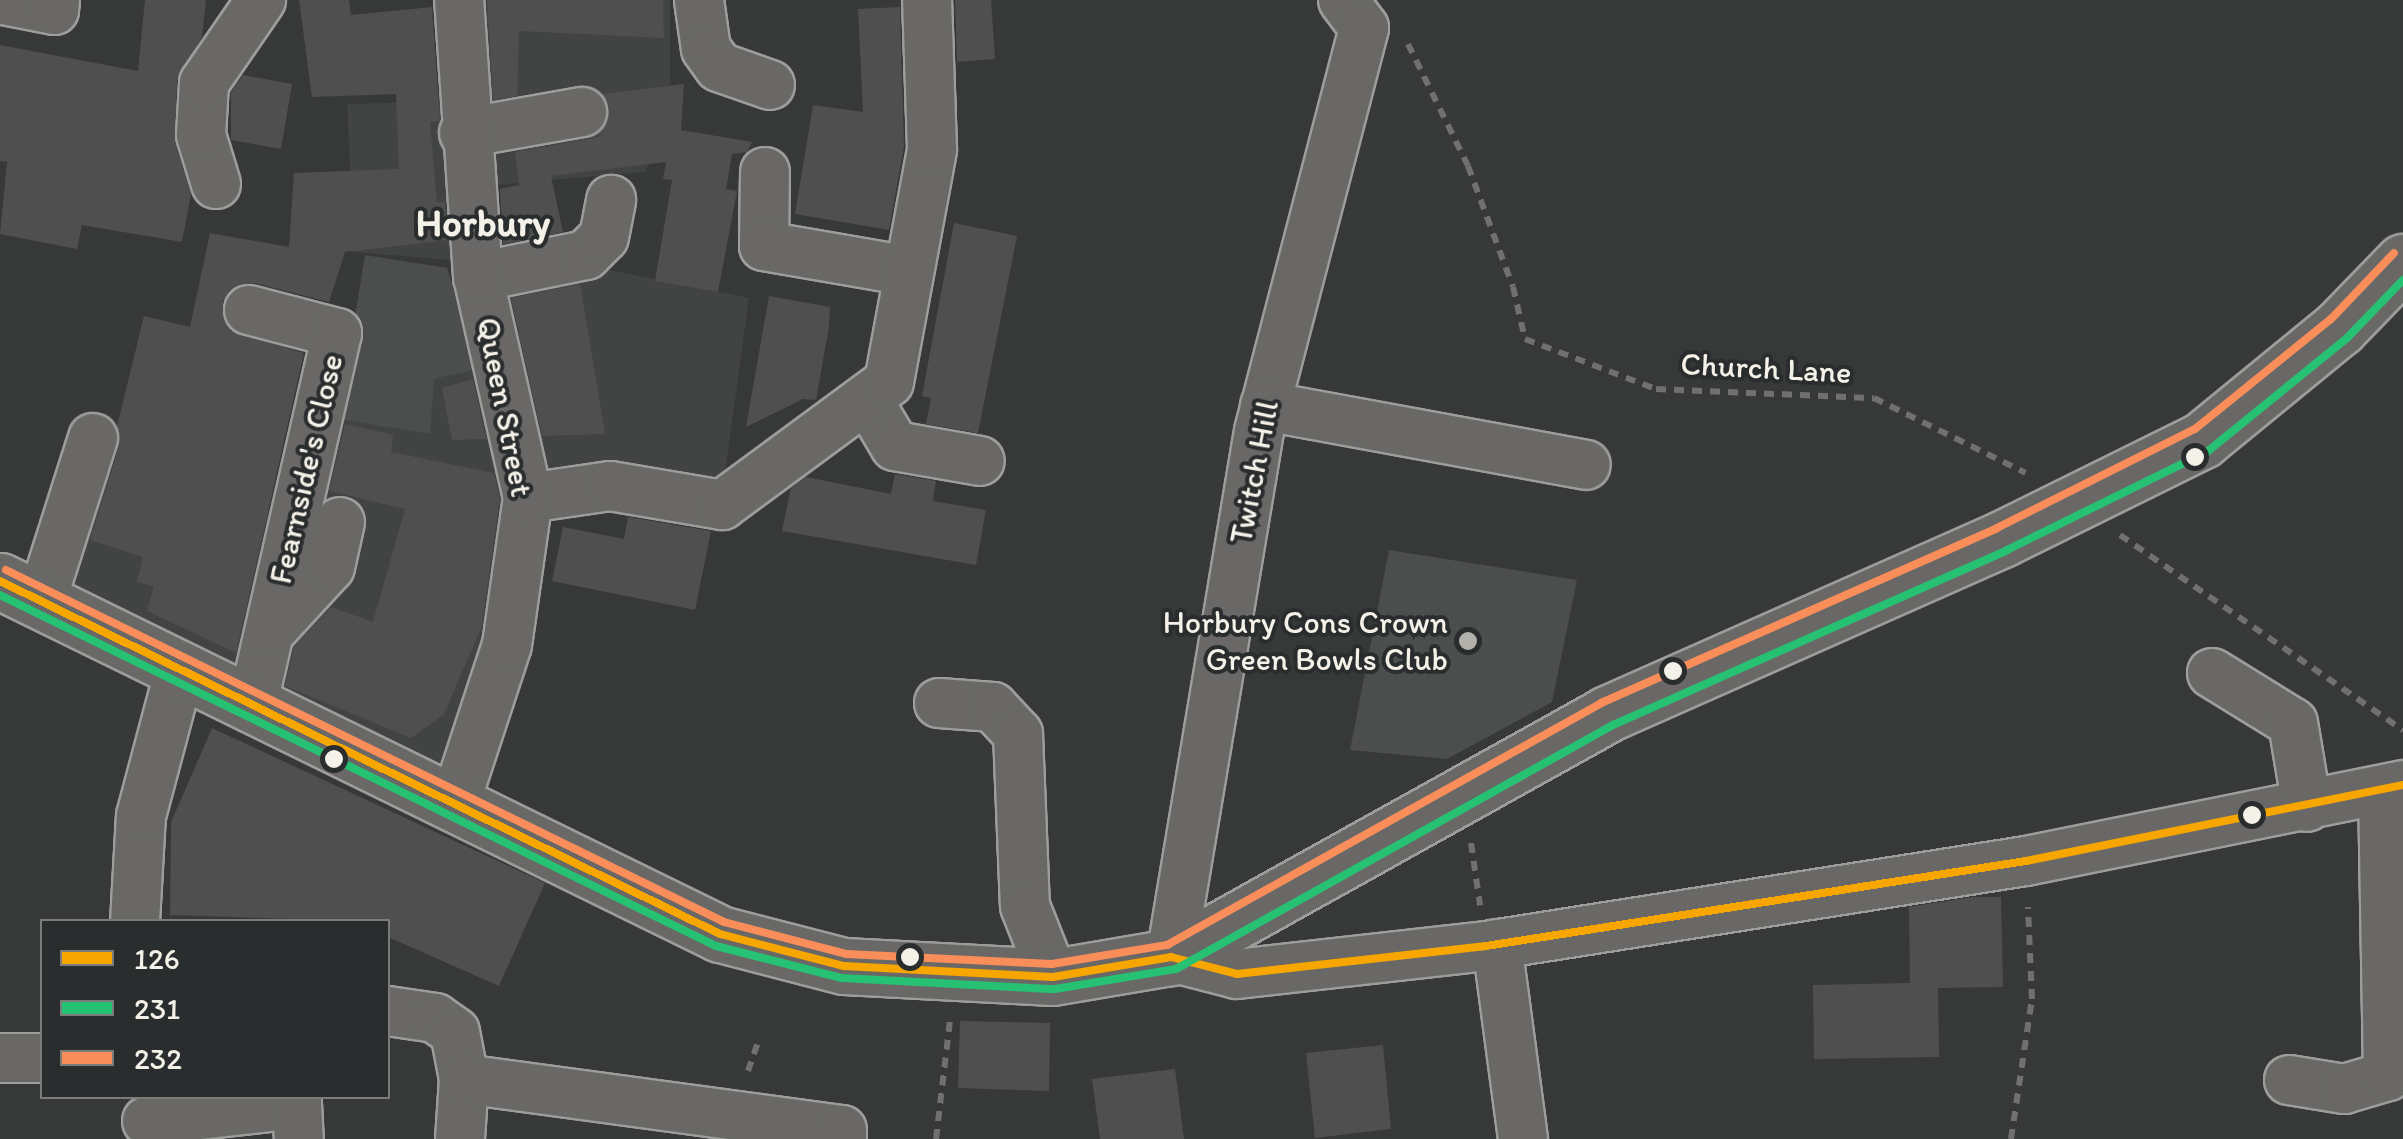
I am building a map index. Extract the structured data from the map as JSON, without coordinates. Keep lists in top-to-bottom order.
{
  "streets": {
    "street": ["Queen Street", "Fearnside's Close", "Twitch Hill"],
    "path": ["Church Lane"]
  },
  "crossings": [
    ["Church Lane", "Twitch Hill"]
  ],
  "districts": ["Horbury"],
  "places": ["Horbury Cons Crown Green Bowls Club"],
  "lines": ["transit line 232", "transit line 231", "transit line 126"],
  "legend": ["126", "231", "232"]
}
